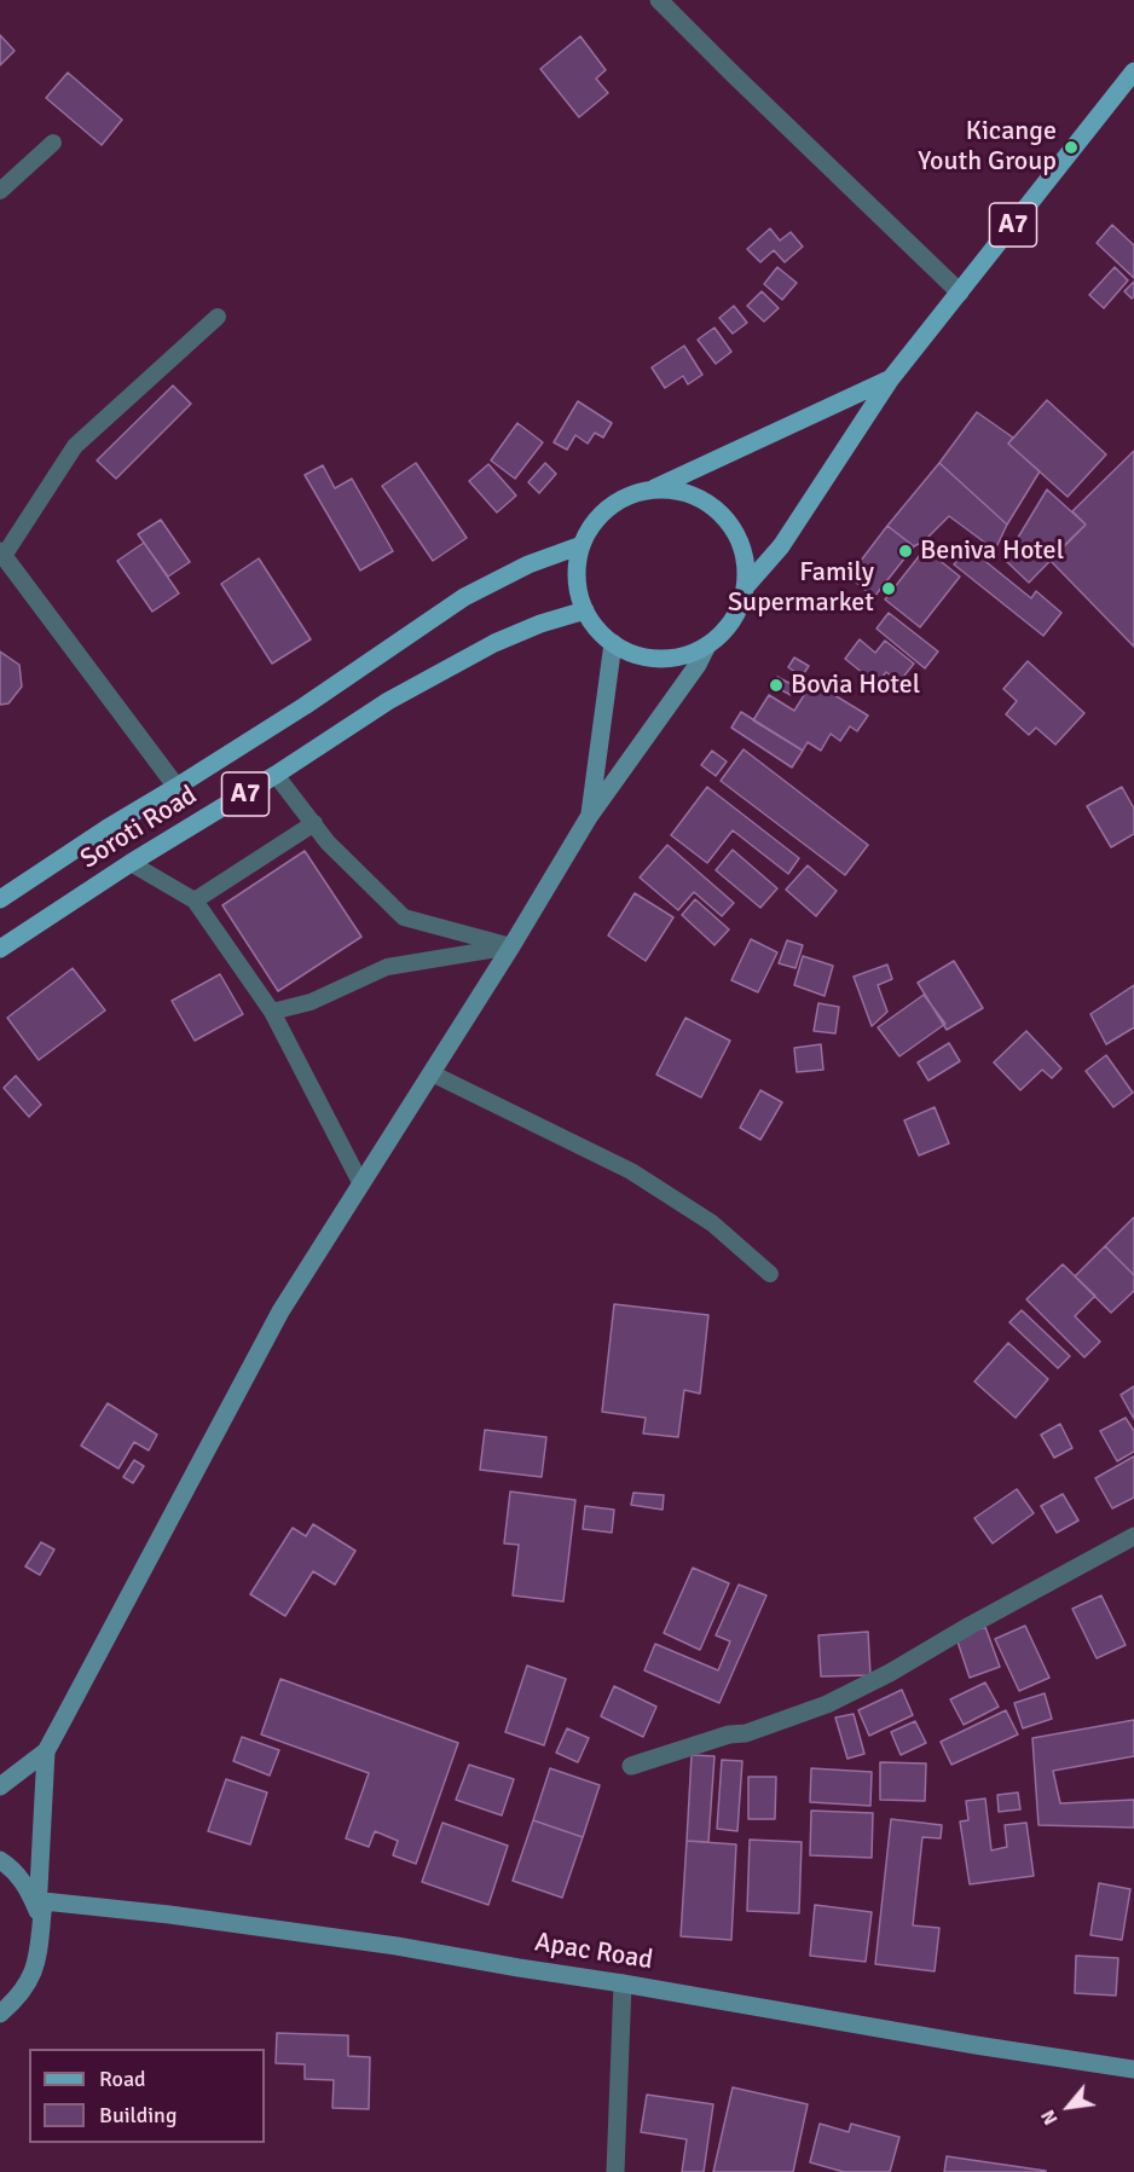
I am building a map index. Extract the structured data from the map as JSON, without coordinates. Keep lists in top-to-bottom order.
{
  "streets": {
    "main road": ["A7", "Soroti Road"],
    "street": ["Apac Road"]
  },
  "crossings": [
    ["A7", "Soroti Road"]
  ],
  "places": [
    "Kicange Youth Group",
    "Beniva Hotel",
    "Family Supermarket",
    "Bovia Hotel"
  ],
  "legend": ["Road", "Building"],
  "north": "bottom left"
}
